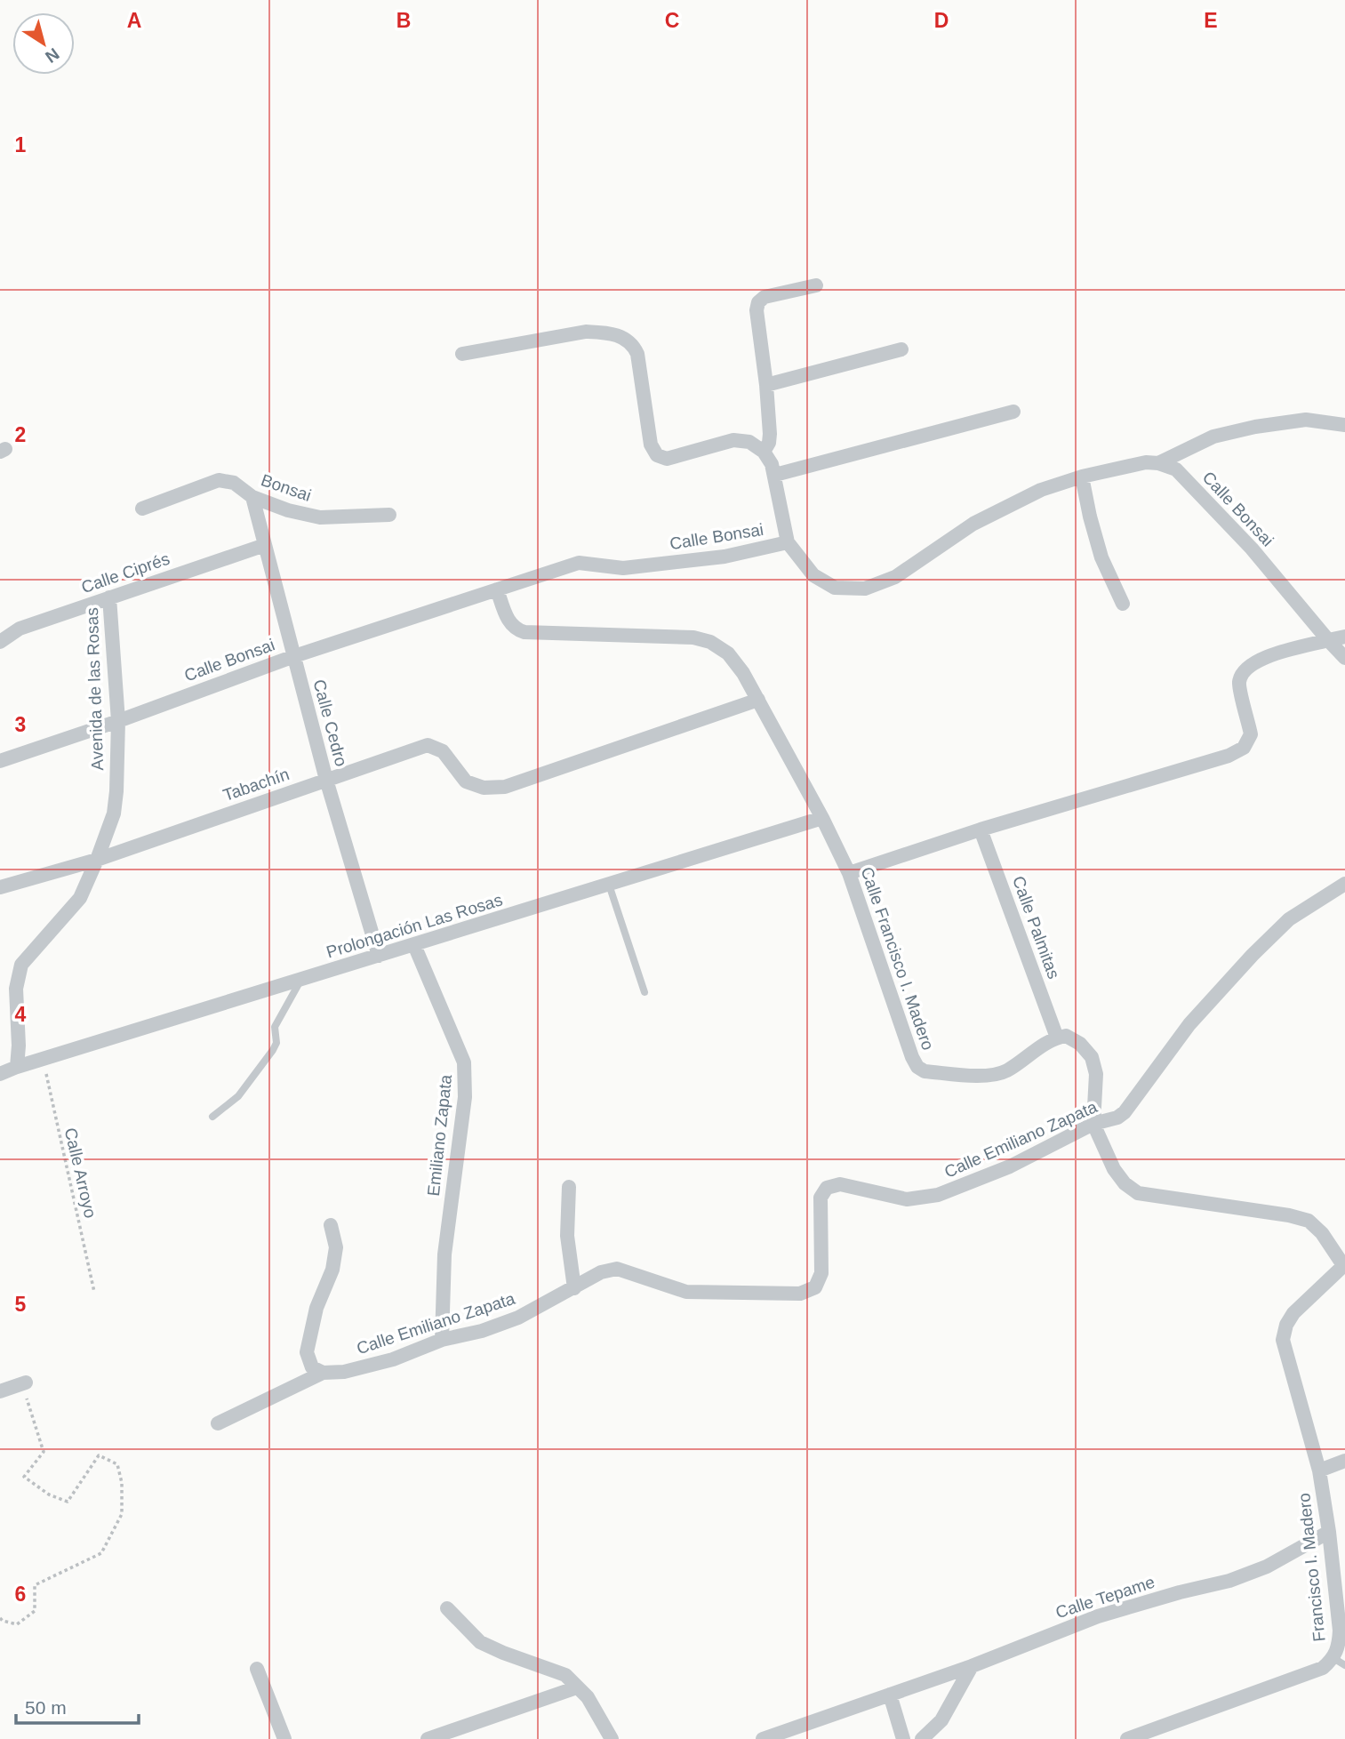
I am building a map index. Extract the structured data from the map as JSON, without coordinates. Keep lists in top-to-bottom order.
{
  "streets": {
    "street": [
      "Bonsai",
      "Calle Bonsai",
      "Calle Ciprés",
      "Avenida de las Rosas",
      "Calle Cedro",
      "Tabachín",
      "Prolongación Las Rosas",
      "Calle Palmitas",
      "Calle Francisco I. Madero",
      "Emiliano Zapata",
      "Calle Emiliano Zapata",
      "Francisco I. Madero",
      "Calle Tepame"
    ],
    "path": ["Calle Arroyo"]
  },
  "crossings": [
    ["Bonsai", "Calle Cedro"],
    ["Calle Bonsai", "Avenida de las Rosas"],
    ["Calle Bonsai", "Calle Cedro"],
    ["Calle Bonsai", "Calle Francisco I. Madero"],
    ["Calle Ciprés", "Avenida de las Rosas"],
    ["Calle Ciprés", "Calle Cedro"],
    ["Avenida de las Rosas", "Tabachín"],
    ["Avenida de las Rosas", "Prolongación Las Rosas"],
    ["Calle Cedro", "Tabachín"],
    ["Calle Cedro", "Prolongación Las Rosas"],
    ["Tabachín", "Calle Francisco I. Madero"],
    ["Prolongación Las Rosas", "Calle Francisco I. Madero"],
    ["Prolongación Las Rosas", "Emiliano Zapata"],
    ["Prolongación Las Rosas", "Calle Arroyo"],
    ["Calle Palmitas", "Calle Francisco I. Madero"],
    ["Emiliano Zapata", "Calle Emiliano Zapata"],
    ["Francisco I. Madero", "Calle Tepame"]
  ],
  "scale_bar": "50 m",
  "north": "bottom right",
  "grid": {
    "columns": [
      "A",
      "B",
      "C",
      "D",
      "E"
    ],
    "rows": [
      "1",
      "2",
      "3",
      "4",
      "5",
      "6"
    ]
  }
}
